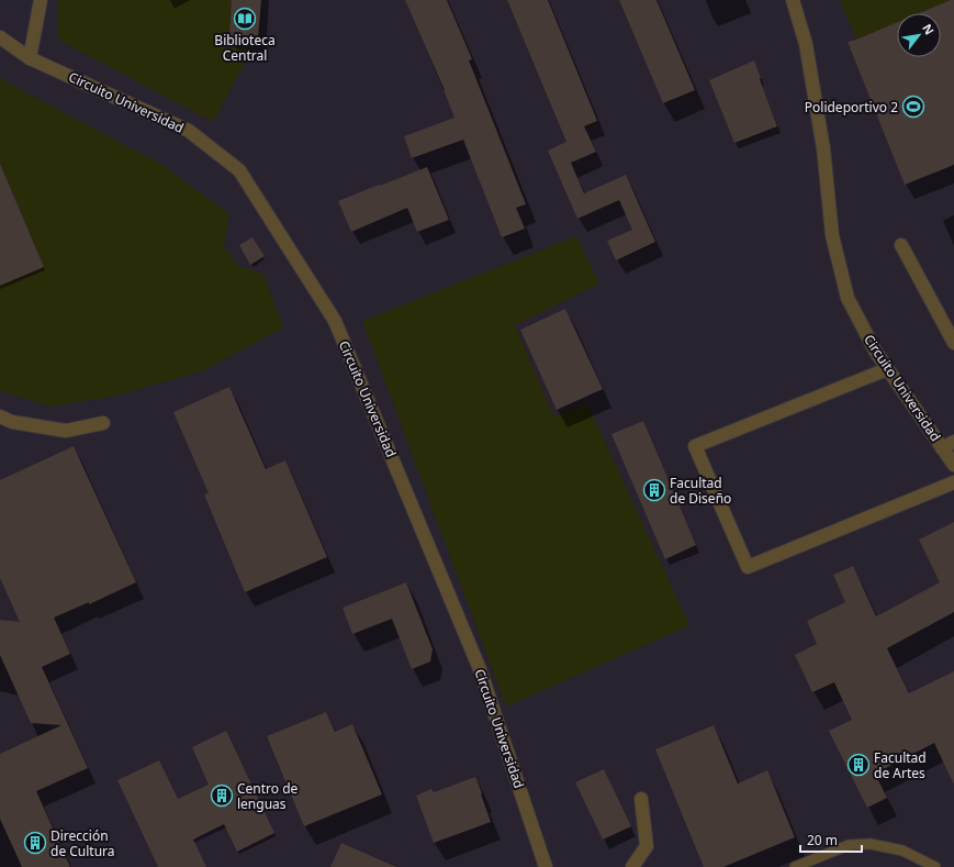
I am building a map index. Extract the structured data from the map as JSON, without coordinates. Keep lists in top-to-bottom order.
{
  "streets": {
    "street": ["Circuito Universidad"]
  },
  "places": {
    "library": ["Biblioteca Central"],
    "sports": ["Polideportivo 2"],
    "building": [
      "Facultad de Diseño",
      "Facultad de Artes",
      "Centro de lenguas",
      "Dirección de Cultura"
    ]
  },
  "scale_bar": "20 m",
  "north": "top right"
}
